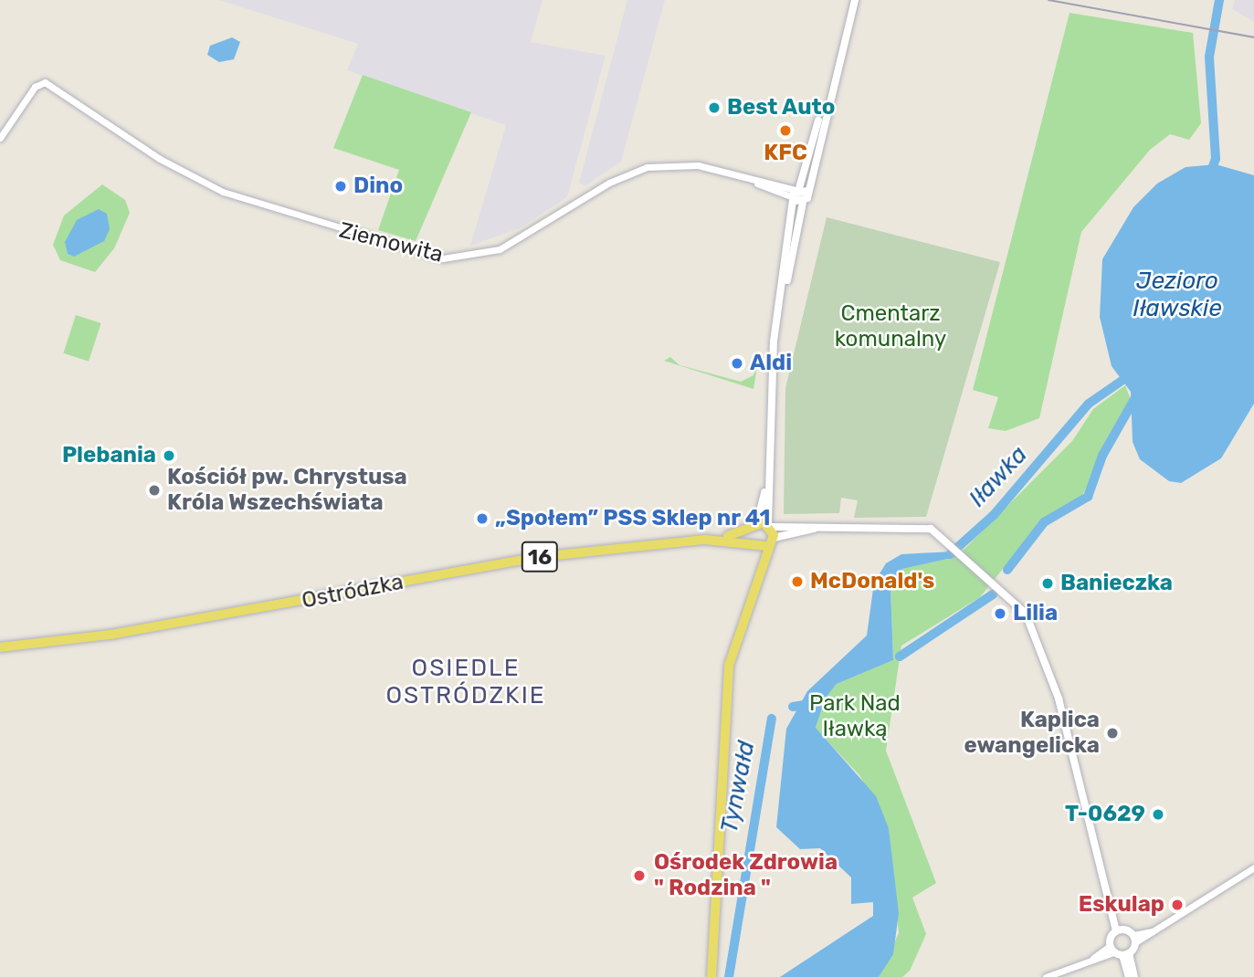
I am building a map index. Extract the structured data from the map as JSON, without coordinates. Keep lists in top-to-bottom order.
{
  "streets": {
    "main road": ["16", "Ostródzka"],
    "street": ["Ziemowita"]
  },
  "districts": ["OSIEDLE OSTRÓDZKIE"],
  "water": ["Jezioro Iławskie", "Iławka", "Tynwałd"],
  "parks": ["Cmentarz komunalny", "Park Nad Iławką"],
  "places": [
    "Best Auto",
    "KFC",
    "Dino",
    "Aldi",
    "Plebania",
    "Kościół pw. Chrystusa Króla Wszechświata",
    "„Społem” PSS Sklep nr 41",
    "McDonald's",
    "Banieczka",
    "Lilia",
    "Kaplica ewangelicka",
    "T-0629",
    "Ośrodek Zdrowia \" Rodzina \"",
    "Eskulap"
  ]
}
